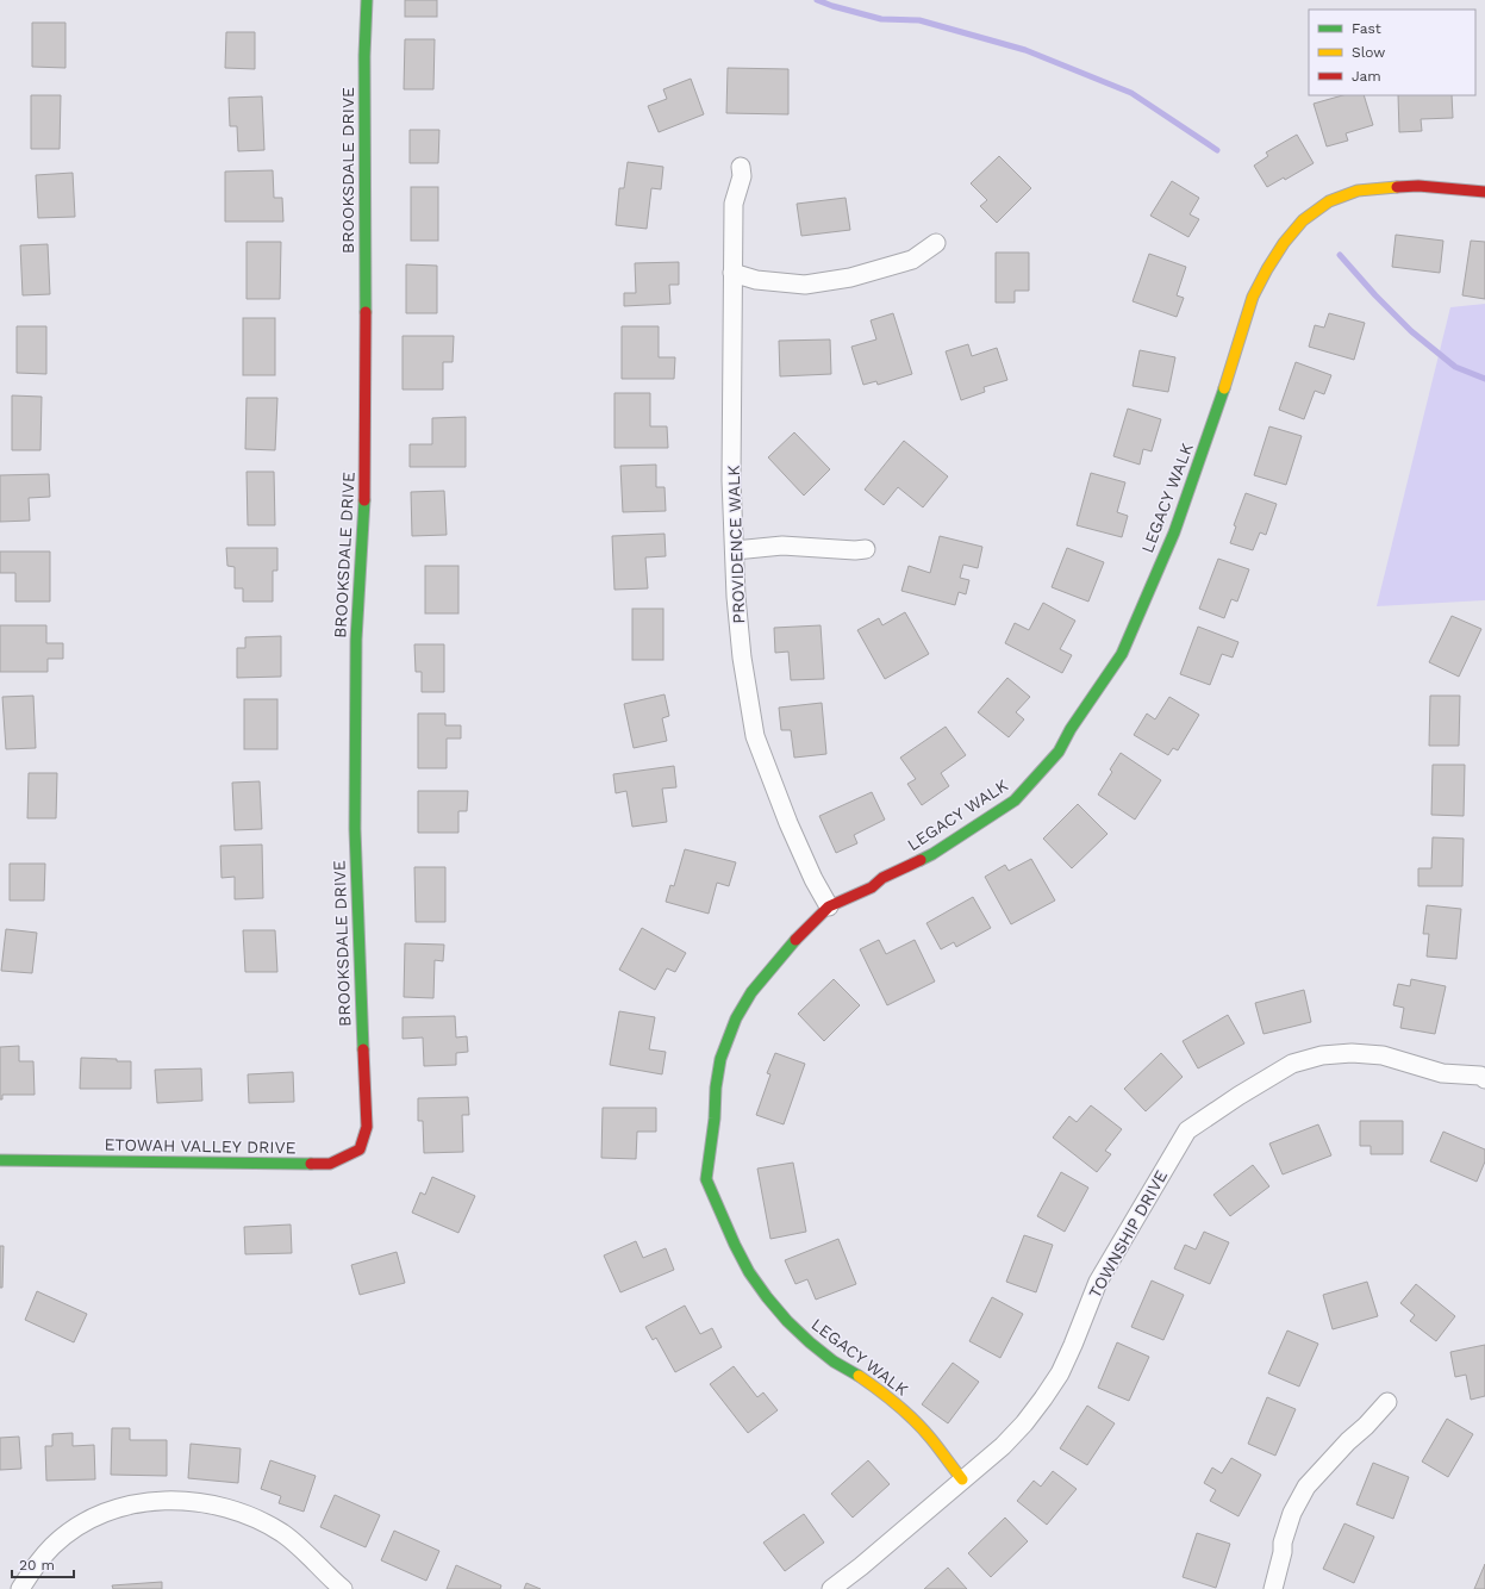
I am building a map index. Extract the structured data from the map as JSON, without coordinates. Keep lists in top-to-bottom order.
{
  "streets": {
    "street": [
      "BROOKSDALE DRIVE",
      "LEGACY WALK",
      "PROVIDENCE WALK",
      "ETOWAH VALLEY DRIVE",
      "TOWNSHIP DRIVE"
    ]
  },
  "crossings": [
    ["BROOKSDALE DRIVE", "ETOWAH VALLEY DRIVE"],
    ["LEGACY WALK", "PROVIDENCE WALK"],
    ["LEGACY WALK", "TOWNSHIP DRIVE"]
  ],
  "legend": ["Fast", "Slow", "Jam"],
  "scale_bar": "20 m"
}
